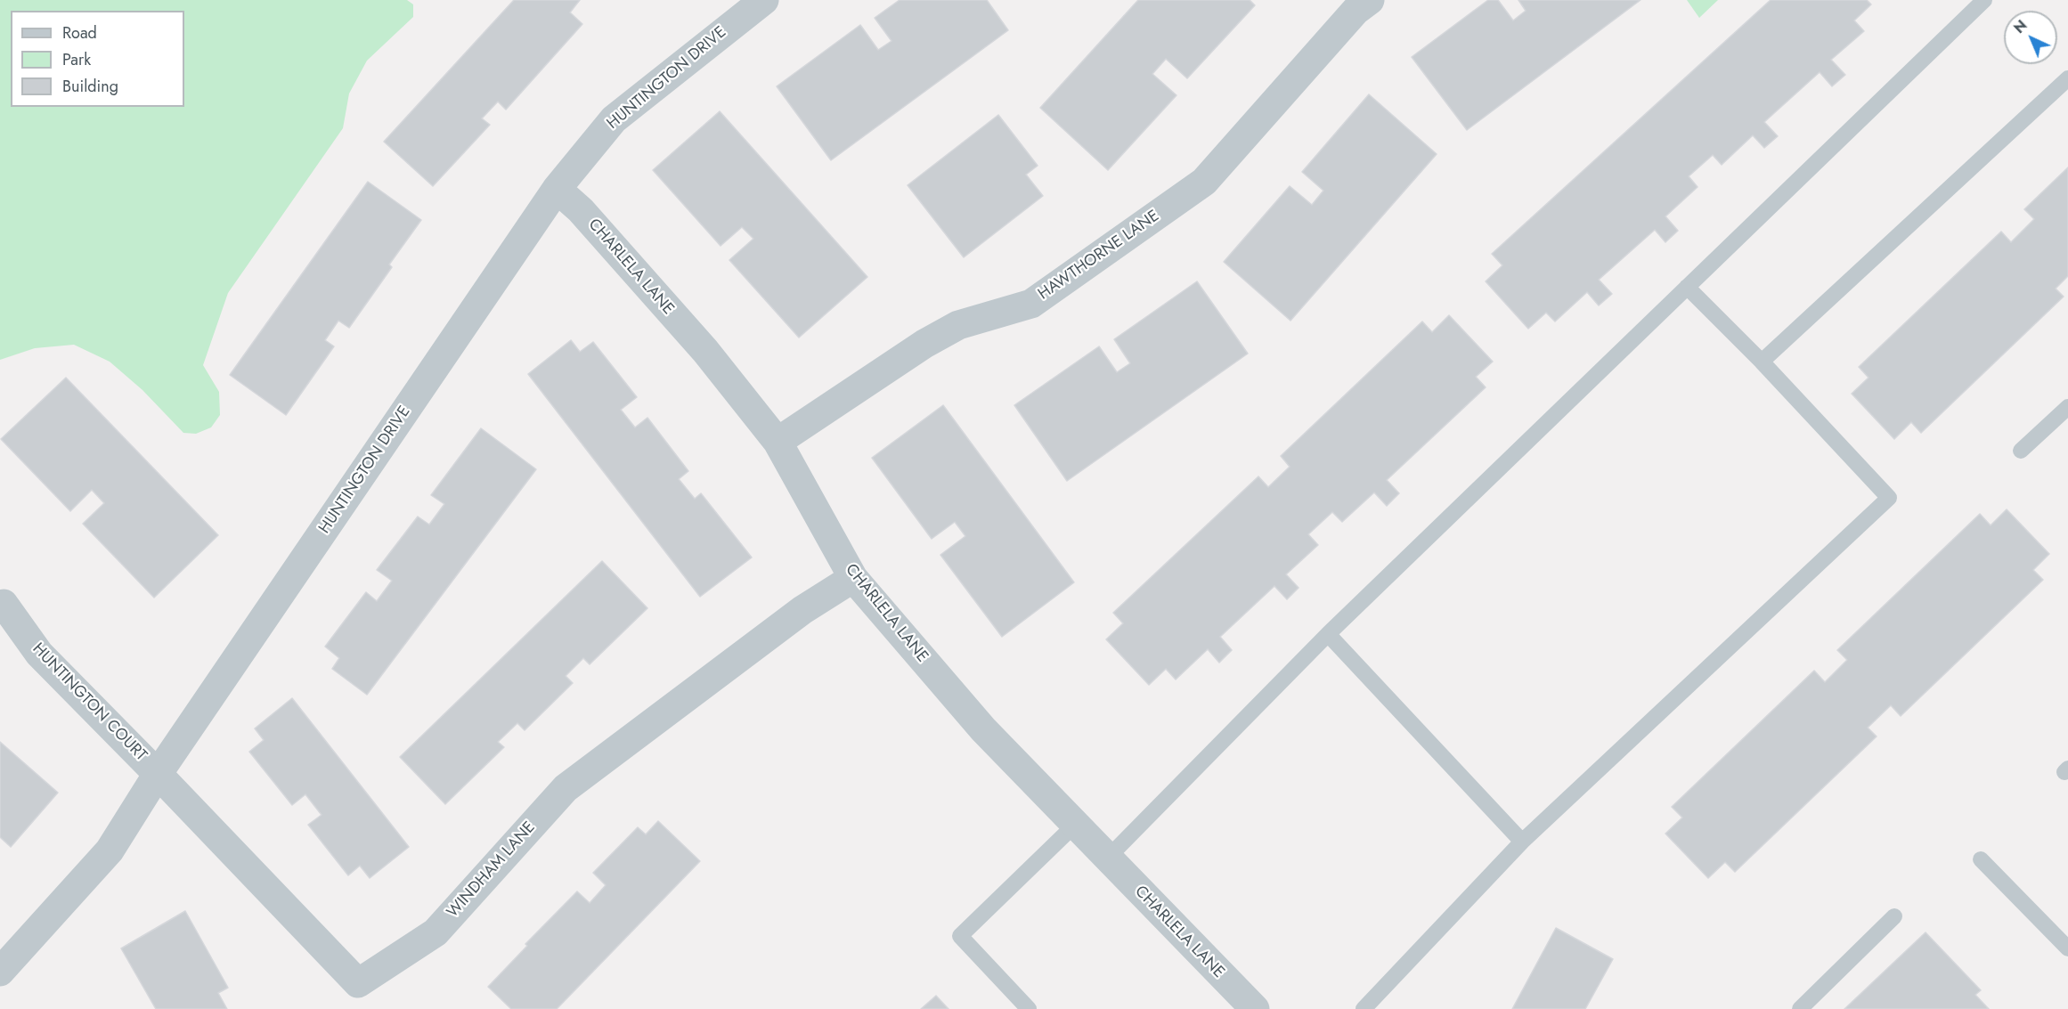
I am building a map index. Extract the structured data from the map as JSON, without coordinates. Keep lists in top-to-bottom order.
{
  "streets": {
    "street": [
      "HUNTINGTON DRIVE",
      "HAWTHORNE LANE",
      "CHARLELA LANE",
      "HUNTINGTON COURT",
      "WINDHAM LANE"
    ]
  },
  "crossings": [
    ["HUNTINGTON DRIVE", "CHARLELA LANE"],
    ["HUNTINGTON DRIVE", "HUNTINGTON COURT"],
    ["HUNTINGTON DRIVE", "WINDHAM LANE"],
    ["HAWTHORNE LANE", "CHARLELA LANE"],
    ["CHARLELA LANE", "WINDHAM LANE"],
    ["HUNTINGTON COURT", "WINDHAM LANE"]
  ],
  "legend": ["Road", "Park", "Building"],
  "north": "top left"
}
